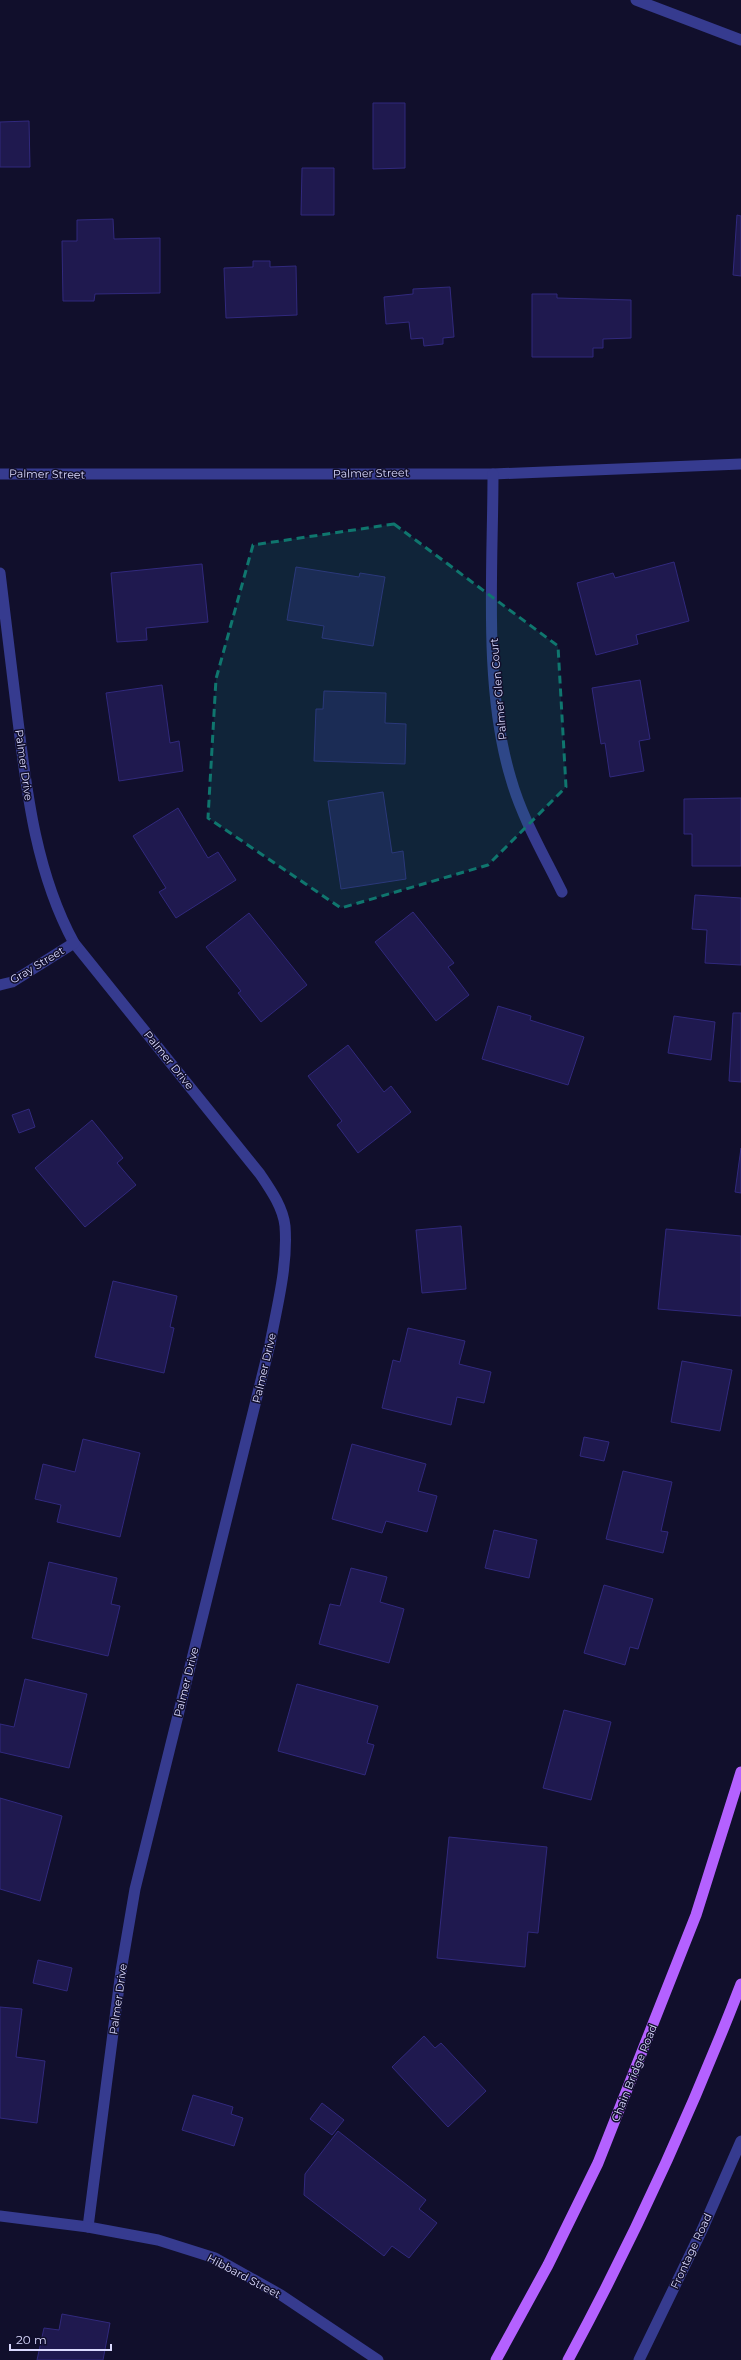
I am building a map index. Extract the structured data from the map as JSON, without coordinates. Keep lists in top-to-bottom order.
{
  "streets": {
    "main road": ["Chain Bridge Road"],
    "street": [
      "Palmer Street",
      "Palmer Glen Court",
      "Palmer Drive",
      "Gray Street",
      "Frontage Road",
      "Hibbard Street"
    ]
  },
  "crossings": [
    ["Palmer Street", "Palmer Glen Court"],
    ["Palmer Drive", "Gray Street"],
    ["Palmer Drive", "Hibbard Street"]
  ],
  "scale_bar": "20 m"
}
